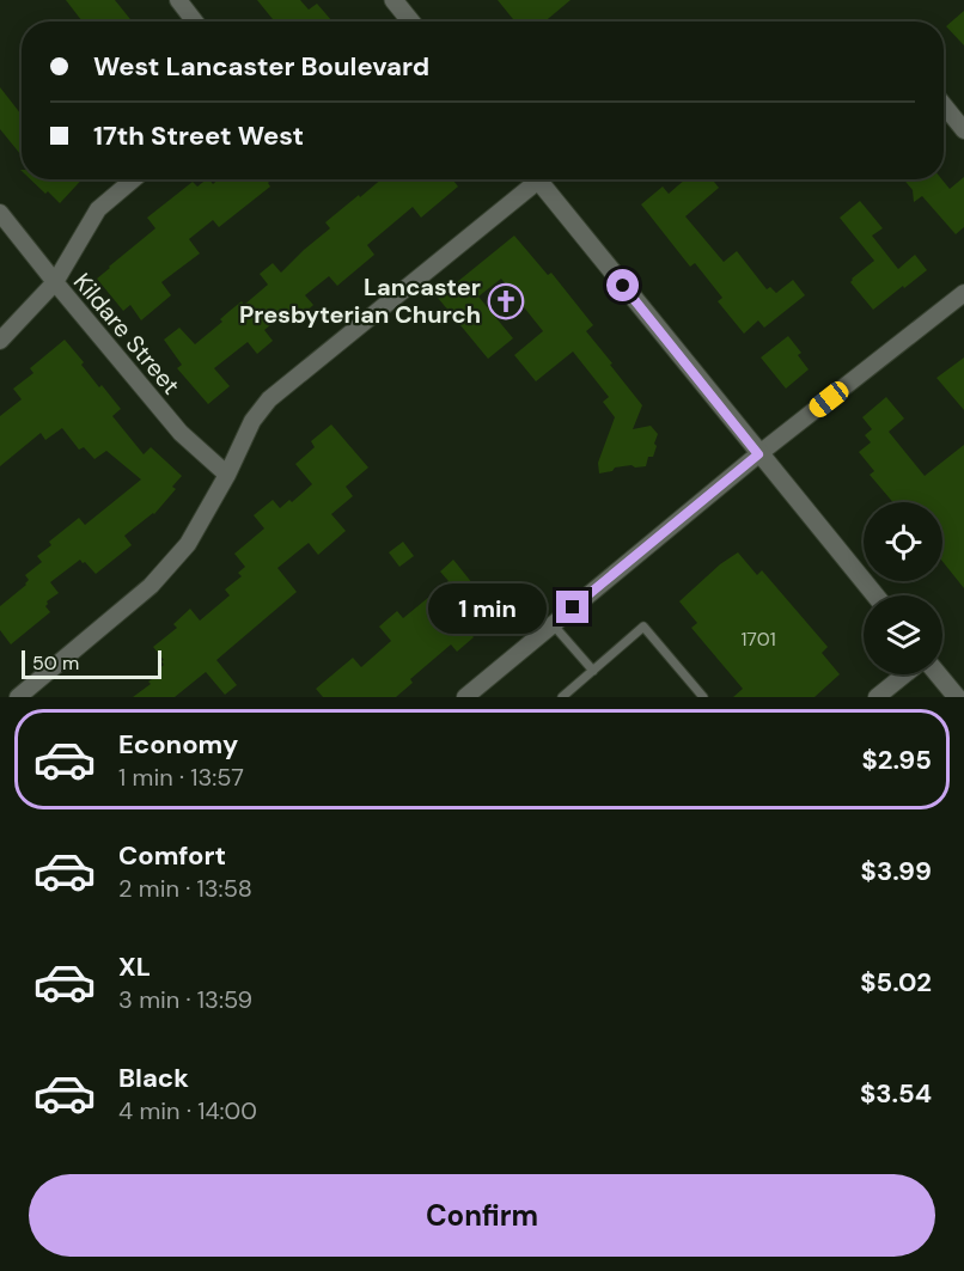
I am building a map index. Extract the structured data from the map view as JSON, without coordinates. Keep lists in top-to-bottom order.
{
  "streets": {
    "street": ["Kildare Street"]
  },
  "places": {
    "church": ["Lancaster Presbyterian Church"]
  },
  "house_numbers": ["1701"],
  "scale_bar": "50 m",
  "page": {
    "banner": ["West Lancaster Boulevard", "17th Street West"],
    "bubble": "1 min",
    "scale": "50 m",
    "list": [
      {
        "name": "Economy",
        "note": "1 min · 13:57",
        "value": "$2.95"
      },
      {
        "name": "Comfort",
        "note": "2 min · 13:58",
        "value": "$3.99"
      },
      {
        "name": "XL",
        "note": "3 min · 13:59",
        "value": "$5.02"
      },
      {
        "name": "Black",
        "note": "4 min · 14:00",
        "value": "$3.54"
      }
    ],
    "buttons": "Confirm"
  }
}
